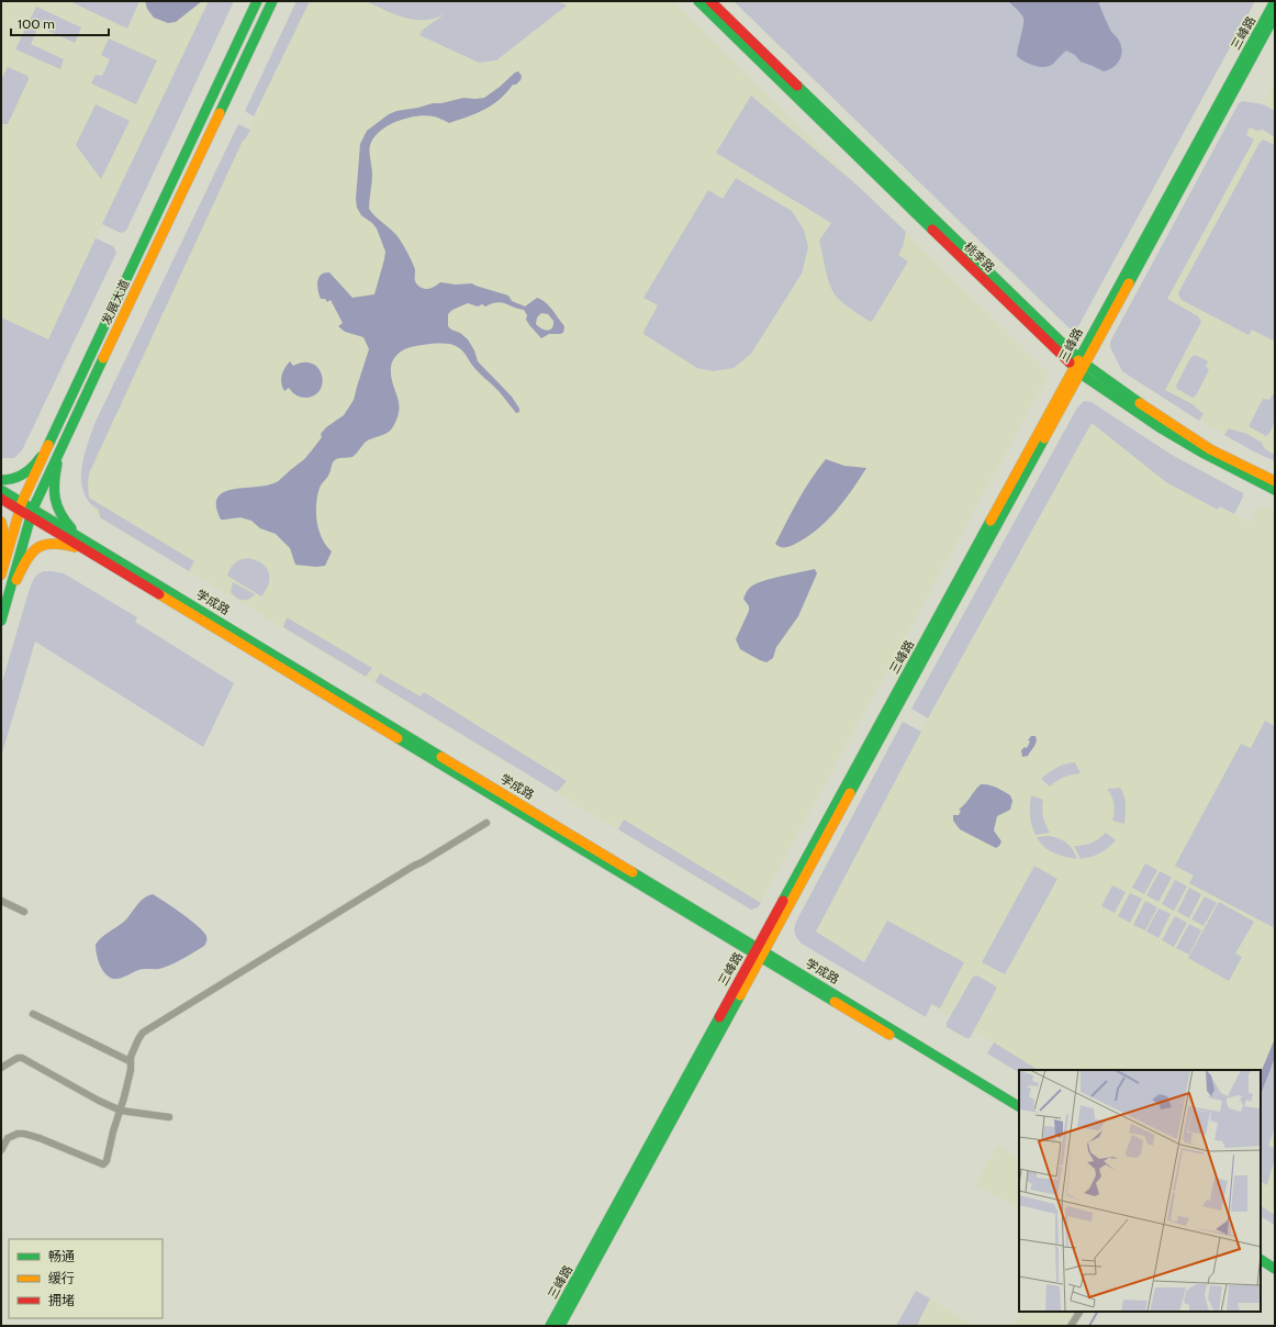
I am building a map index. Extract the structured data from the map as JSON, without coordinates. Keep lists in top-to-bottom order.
{
  "streets": {
    "main road": [
      "三峰路",
      "桃李路",
      "发展大道",
      "学成路"
    ]
  },
  "crossings": [
    ["三峰路", "桃李路"],
    ["三峰路", "学成路"],
    ["发展大道", "学成路"]
  ],
  "legend": ["畅通", "缓行", "拥堵"],
  "scale_bar": "100 m"
}
